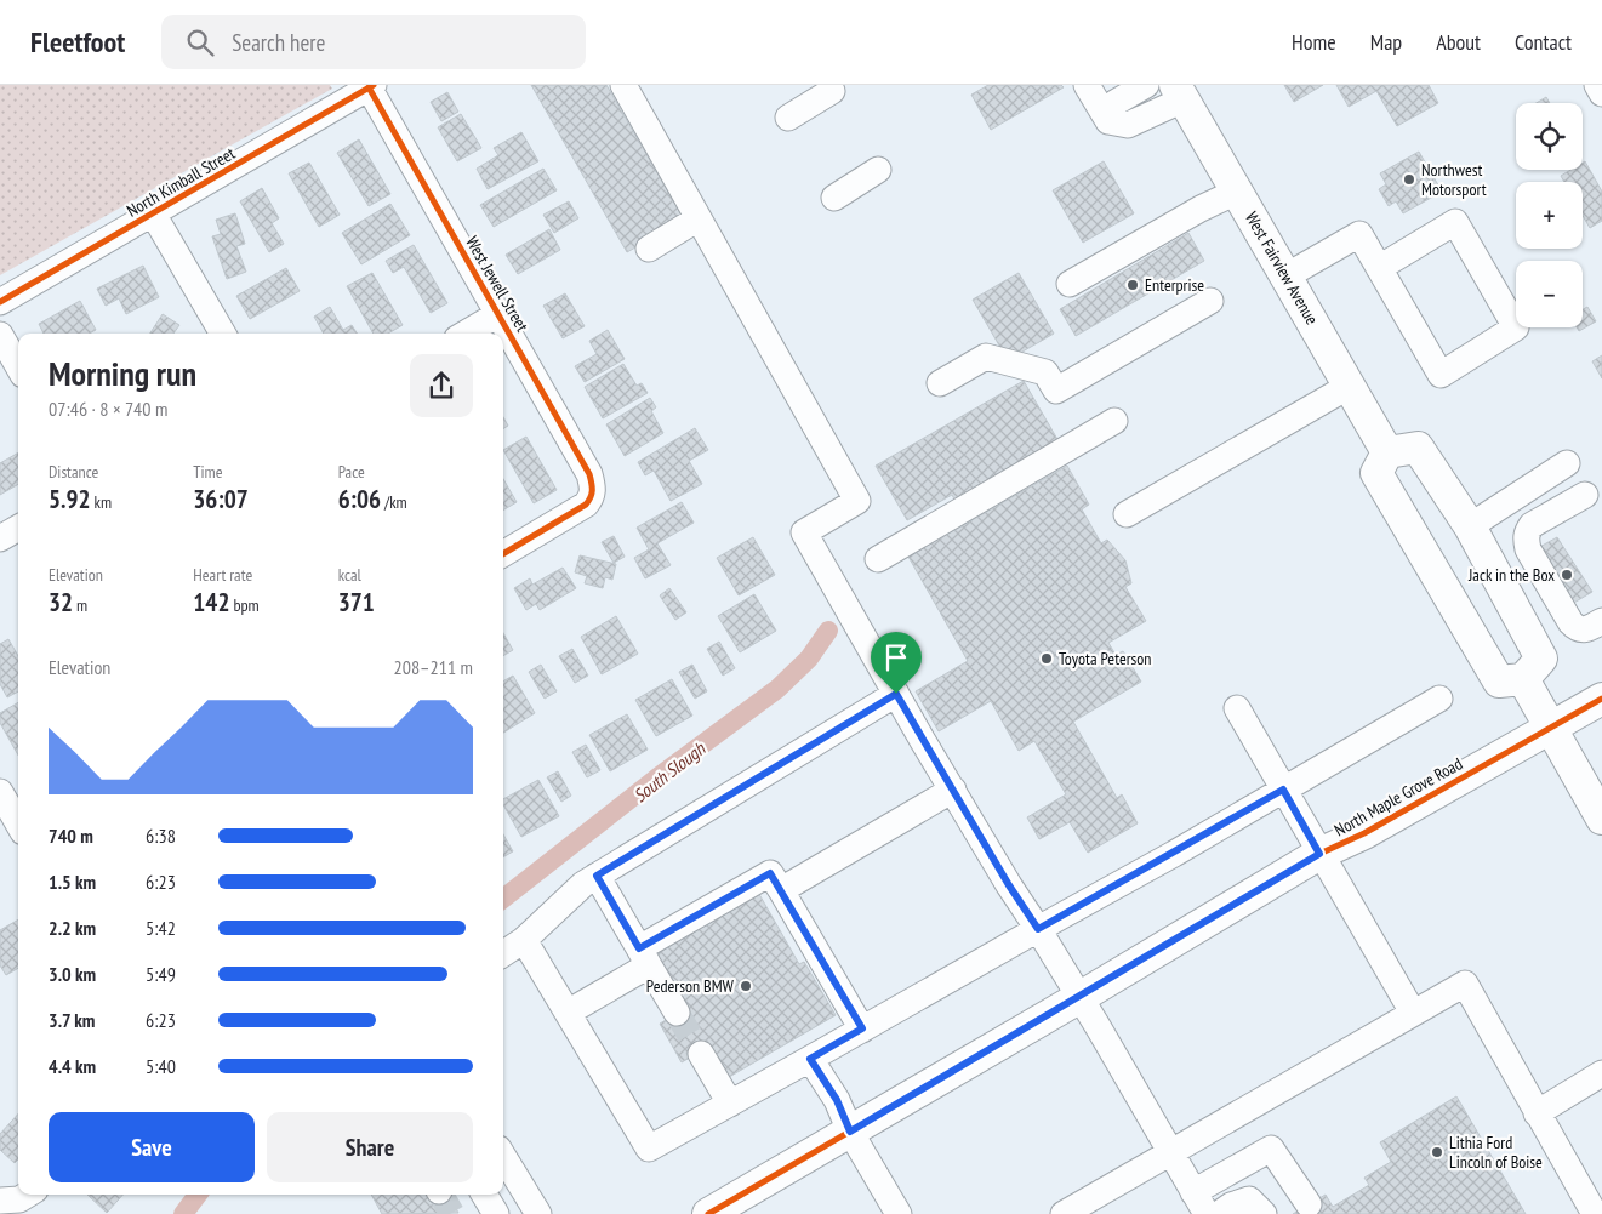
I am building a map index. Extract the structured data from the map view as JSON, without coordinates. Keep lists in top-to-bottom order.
{
  "streets": {
    "main road": ["West Fairview Avenue", "North Maple Grove Road"],
    "street": ["North Kimball Street", "West Jewell Street"]
  },
  "crossings": [
    ["North Kimball Street", "West Jewell Street"]
  ],
  "water": ["South Slough"],
  "places": [
    "Northwest Motorsport",
    "Enterprise",
    "Jack in the Box",
    "Toyota Peterson",
    "Pederson BMW",
    "Lithia Ford Lincoln of Boise"
  ],
  "page": {
    "header": "Fleetfoot",
    "search": "Search here",
    "nav": [
      "Home",
      "Map",
      "About",
      "Contact"
    ],
    "map_buttons": ["+", "−"],
    "heading": ["Morning run", "07:46 · 8 × 740 m"],
    "stats": [
      ["Distance", "5.92 km"],
      ["Time", "36:07"],
      ["Pace", "6:06 /km"],
      ["Elevation", "32 m"],
      ["Heart rate", "142 bpm"],
      ["kcal", "371"]
    ],
    "chart": ["Elevation", "208–211 m"],
    "list": [
      {
        "name": "740 m",
        "note": "6:38"
      },
      {
        "name": "1.5 km",
        "note": "6:23"
      },
      {
        "name": "2.2 km",
        "note": "5:42"
      },
      {
        "name": "3.0 km",
        "note": "5:49"
      },
      {
        "name": "3.7 km",
        "note": "6:23"
      },
      {
        "name": "4.4 km",
        "note": "5:40"
      }
    ],
    "buttons": ["Save", "Share"]
  }
}
